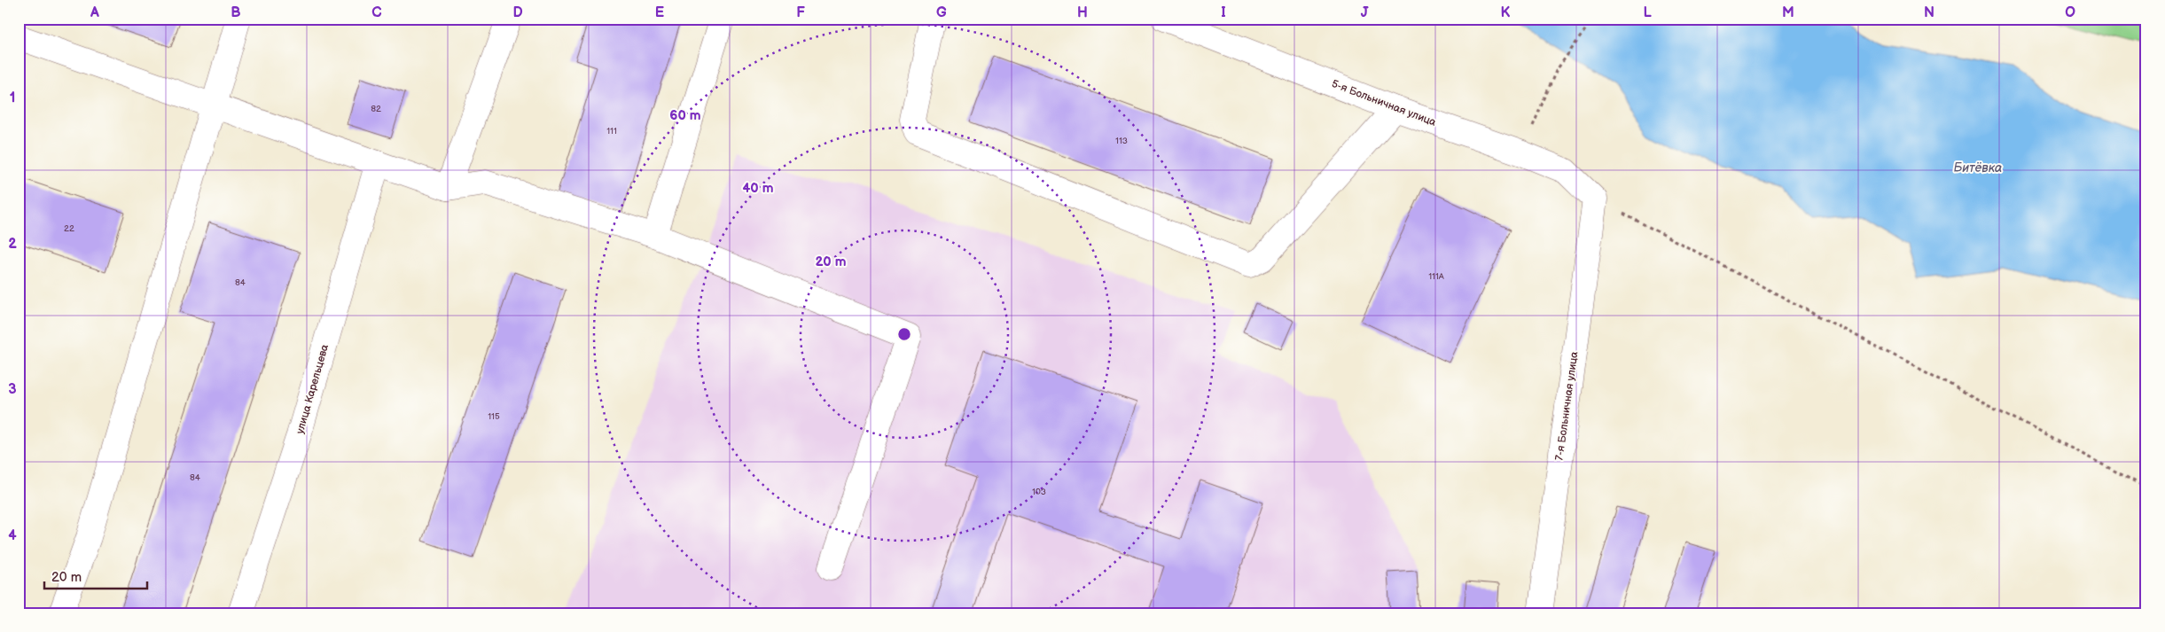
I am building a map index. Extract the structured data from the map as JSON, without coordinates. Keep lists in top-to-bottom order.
{
  "streets": {
    "street": ["5-я Больничная улица", "улица Карельцева", "7-я Больничная улица"]
  },
  "crossings": [
    ["5-я Больничная улица", "7-я Больничная улица"]
  ],
  "water": ["Битёвка"],
  "house_numbers": [
    "82",
    "111",
    "113",
    "22",
    "111А",
    "84",
    "115",
    "84",
    "103"
  ],
  "scale_bar": "20 m",
  "grid": {
    "columns": [
      "A",
      "B",
      "C",
      "D",
      "E",
      "F",
      "G",
      "H",
      "I",
      "J",
      "K",
      "L",
      "M",
      "N",
      "O"
    ],
    "rows": [
      "1",
      "2",
      "3",
      "4"
    ]
  },
  "rings": ["60 m", "40 m", "20 m"]
}
